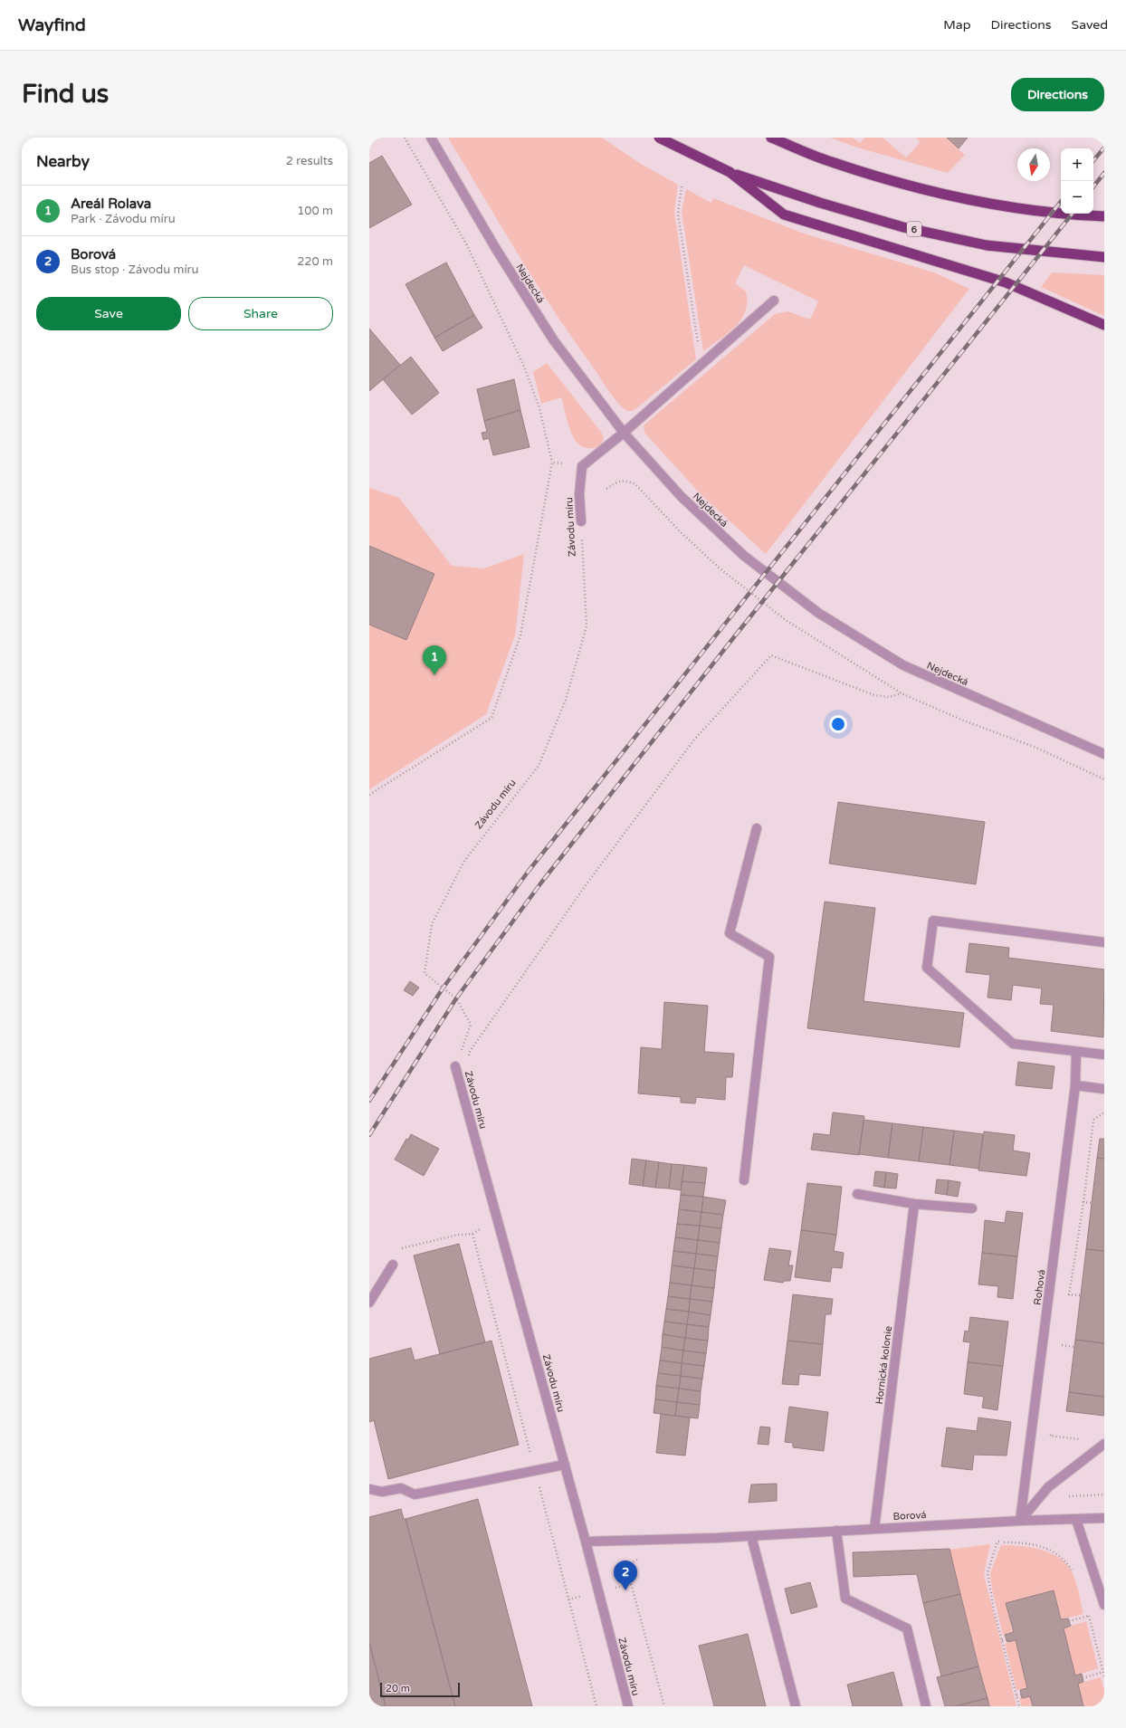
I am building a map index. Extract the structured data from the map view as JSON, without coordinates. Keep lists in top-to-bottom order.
{
  "streets": {
    "highway": ["6"],
    "street": [
      "Nejdecká",
      "Závodu míru",
      "Rohová",
      "Hornická kolonie",
      "Borová"
    ]
  },
  "crossings": [
    ["Závodu míru", "Borová"],
    ["Rohová", "Borová"],
    ["Hornická kolonie", "Borová"]
  ],
  "scale_bar": "20 m",
  "north": "bottom",
  "page": {
    "header": "Wayfind",
    "nav": ["Map", "Directions", "Saved"],
    "buttons": [
      "Directions",
      ["Save", "Share"]
    ],
    "title": "Find us",
    "heading": ["Nearby", "2 results"],
    "map_buttons": ["+", "−"],
    "list": [
      {
        "mark": "1",
        "name": "Areál Rolava",
        "note": "Park · Závodu míru",
        "value": "100 m"
      },
      {
        "mark": "2",
        "name": "Borová",
        "note": "Bus stop · Závodu míru",
        "value": "220 m"
      }
    ],
    "pins": ["1", "2"],
    "scale": "20 m"
  }
}
